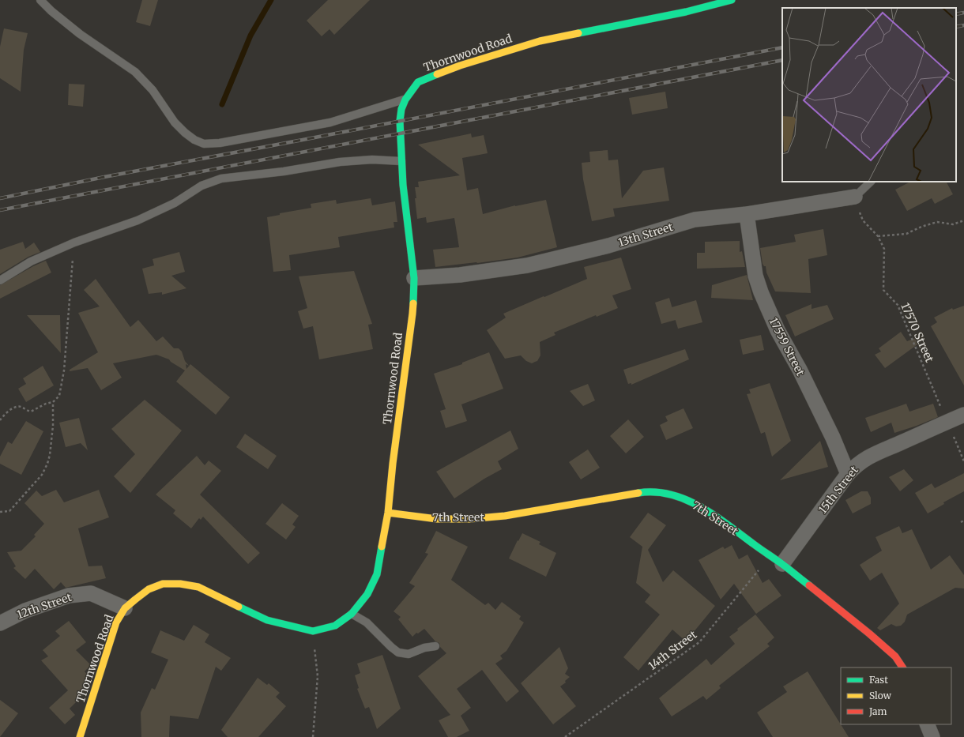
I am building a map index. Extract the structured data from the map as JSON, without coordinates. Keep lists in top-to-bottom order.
{
  "streets": {
    "street": [
      "Thornwood Road",
      "13th Street",
      "17559 Street",
      "15th Street",
      "7th Street",
      "12th Street"
    ],
    "path": ["17570 Street", "14th Street"]
  },
  "crossings": [
    ["Thornwood Road", "13th Street"],
    ["Thornwood Road", "7th Street"],
    ["Thornwood Road", "12th Street"],
    ["13th Street", "17570 Street"],
    ["13th Street", "17559 Street"],
    ["17570 Street", "15th Street"],
    ["17559 Street", "15th Street"],
    ["15th Street", "7th Street"],
    ["15th Street", "14th Street"],
    ["7th Street", "14th Street"]
  ],
  "legend": ["Fast", "Slow", "Jam"]
}
